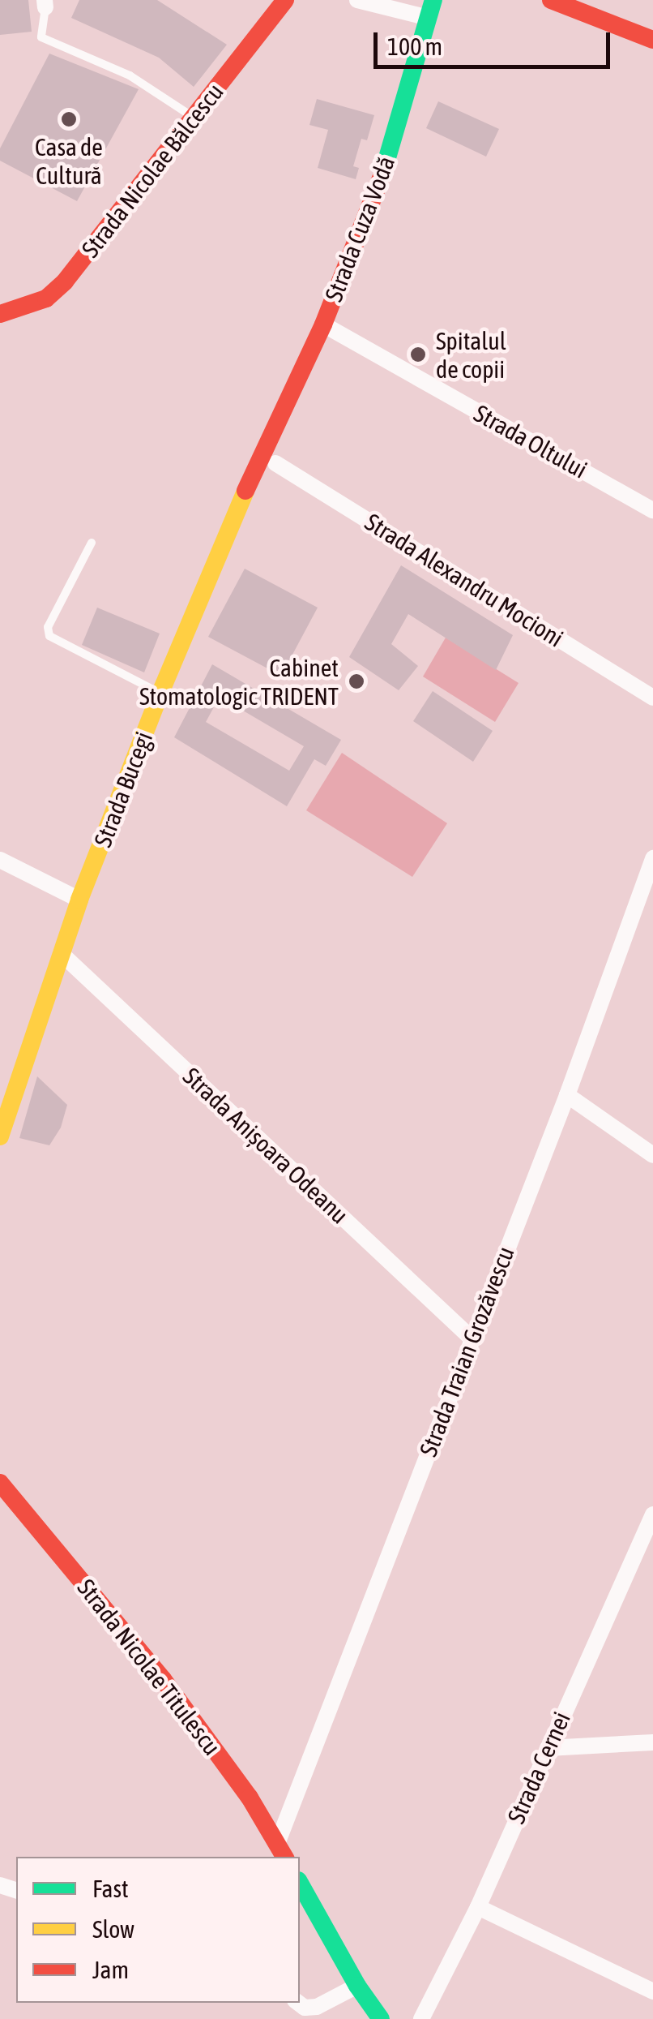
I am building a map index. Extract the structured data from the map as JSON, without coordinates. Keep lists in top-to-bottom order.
{
  "streets": {
    "main road": [
      "Strada Nicolae Bălcescu",
      "Strada Cuza Vodă",
      "Strada Bucegi",
      "Strada Nicolae Titulescu"
    ],
    "street": [
      "Strada Oltului",
      "Strada Alexandru Mocioni",
      "Strada Anișoara Odeanu",
      "Strada Traian Grozăvescu",
      "Strada Cernei"
    ]
  },
  "crossings": [
    ["Strada Cuza Vodă", "Strada Oltului"],
    ["Strada Cuza Vodă", "Strada Alexandru Mocioni"],
    ["Strada Cuza Vodă", "Strada Bucegi"],
    ["Strada Alexandru Mocioni", "Strada Bucegi"],
    ["Strada Bucegi", "Strada Anișoara Odeanu"],
    ["Strada Anișoara Odeanu", "Strada Traian Grozăvescu"],
    ["Strada Traian Grozăvescu", "Strada Nicolae Titulescu"]
  ],
  "places": ["Casa de Cultură", "Spitalul de copii", "Cabinet Stomatologic TRIDENT"],
  "legend": ["Fast", "Slow", "Jam"],
  "scale_bar": "100 m"
}
